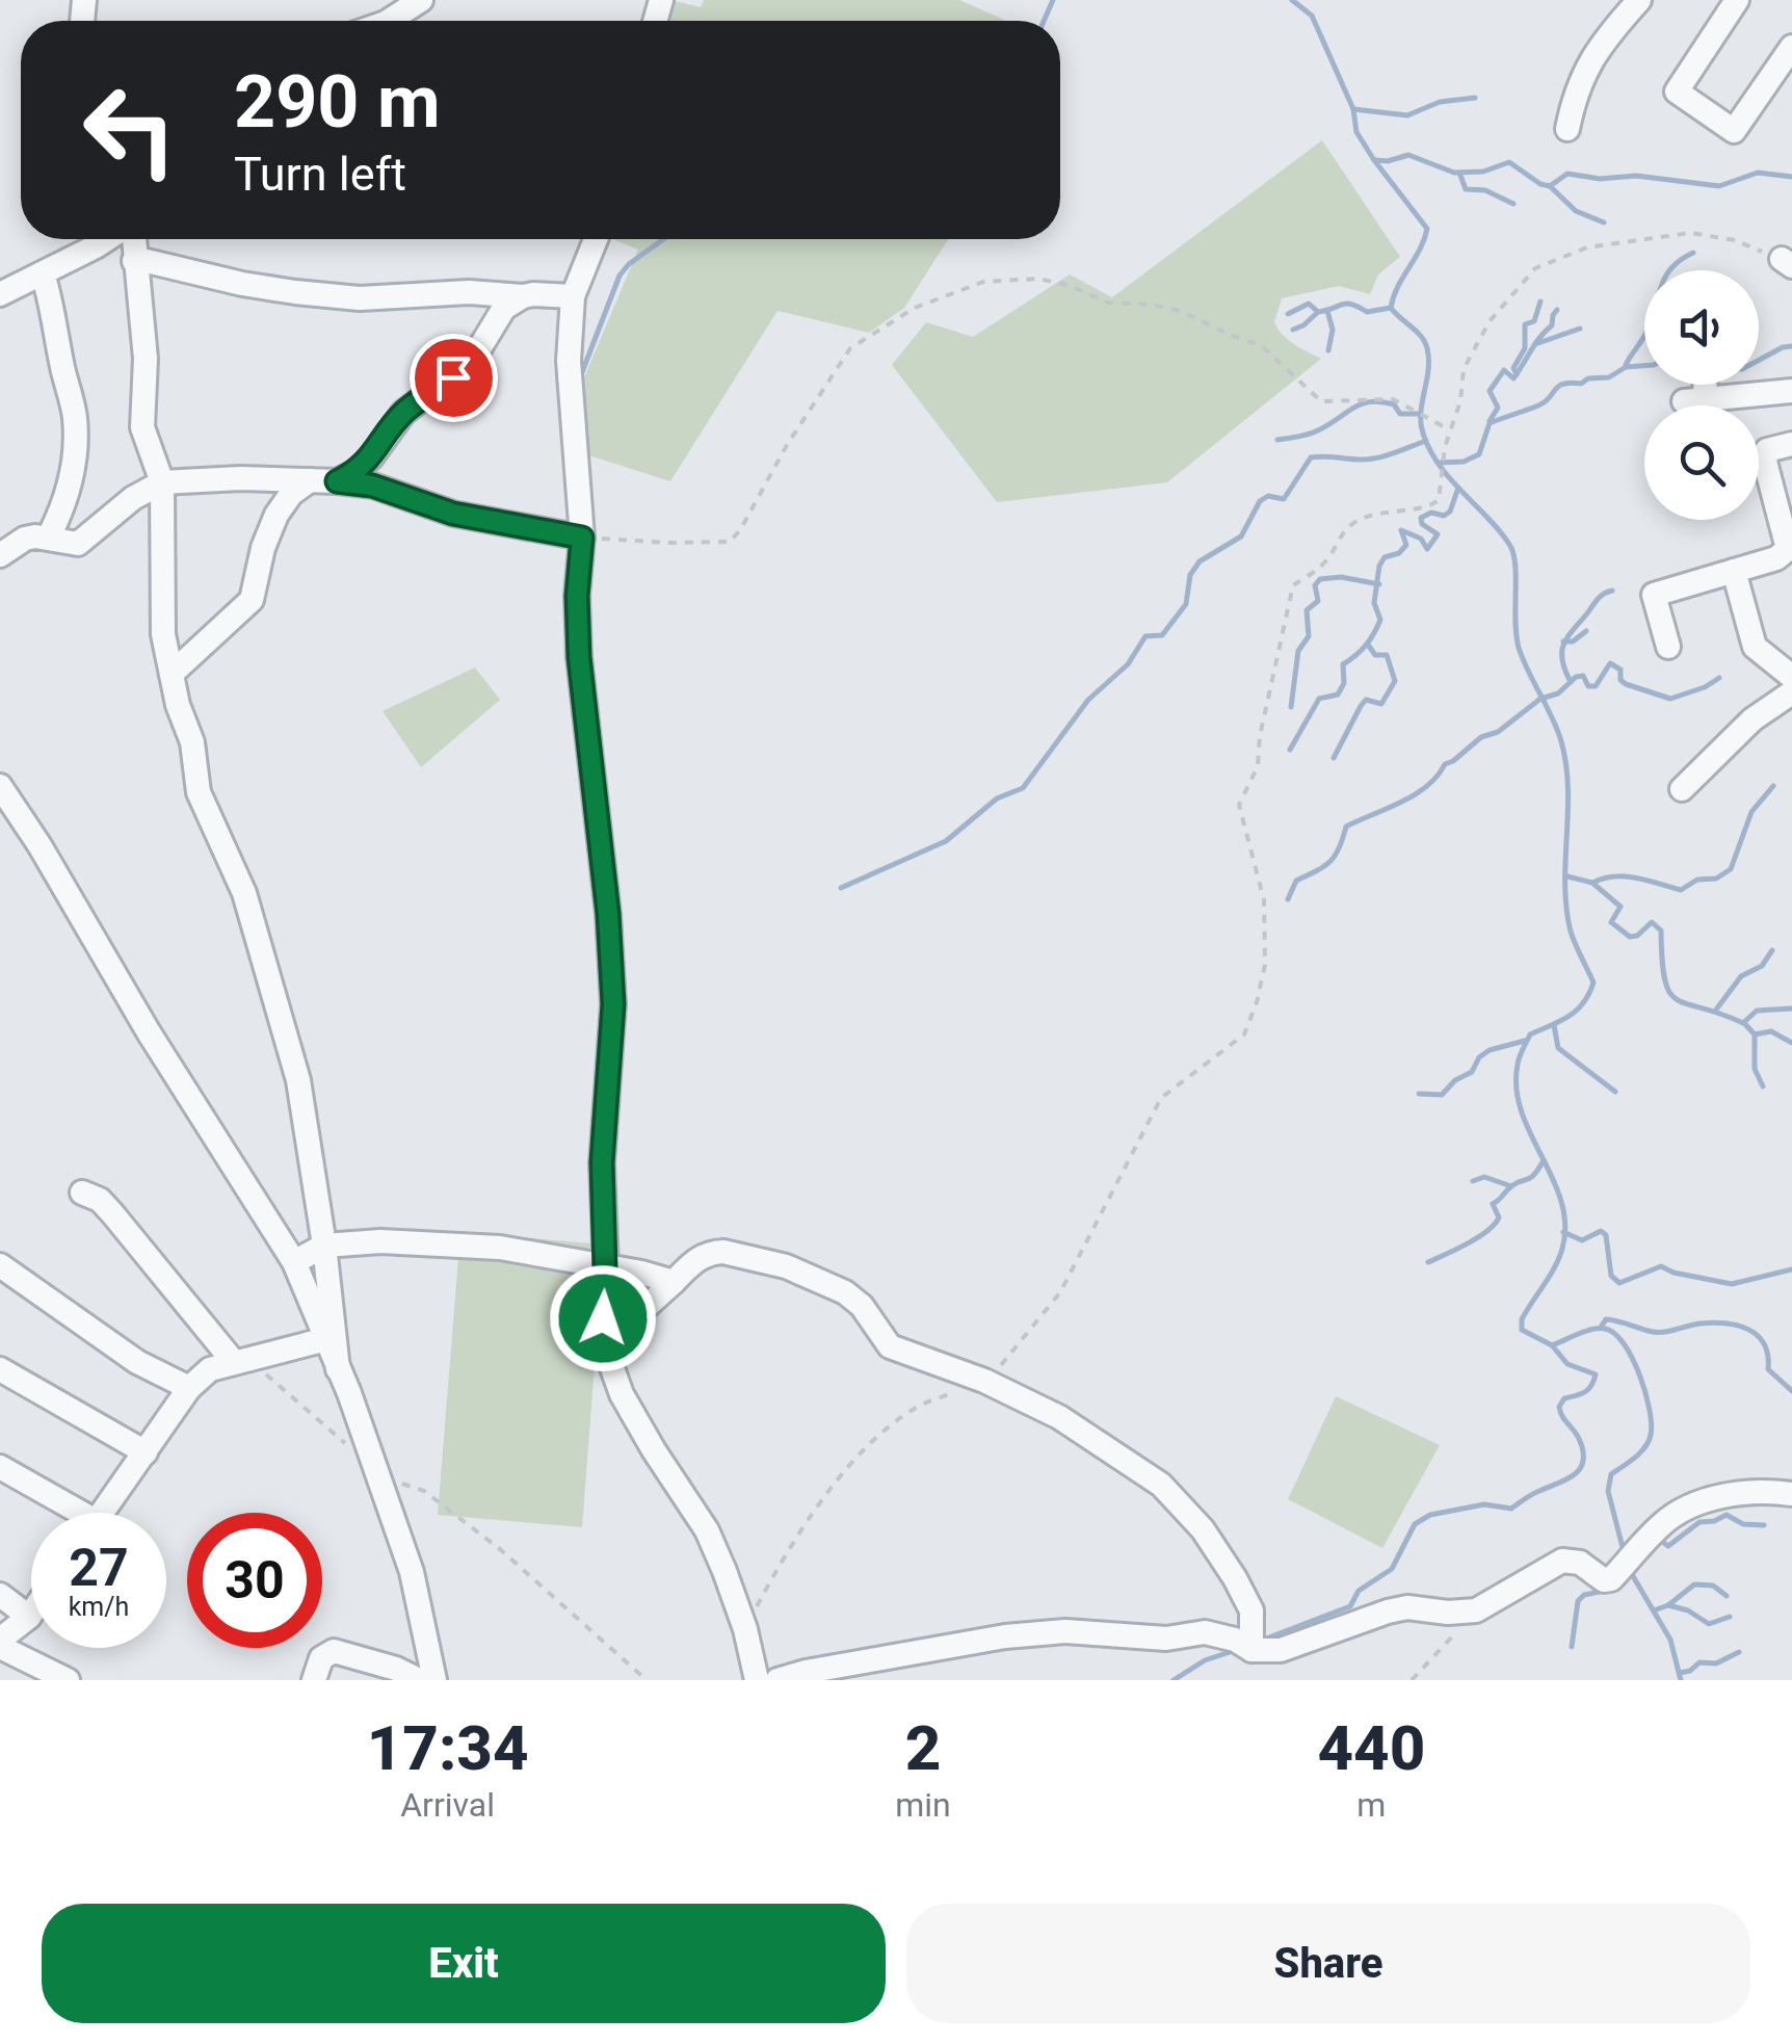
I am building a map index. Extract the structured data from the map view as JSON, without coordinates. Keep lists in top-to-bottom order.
{
  "page": {
    "turn": ["290 m", "Turn left"],
    "speed": "27 km/h",
    "limit": "30",
    "eta": [
      "17:34",
      "Arrival",
      "2",
      "min",
      "440",
      "m"
    ],
    "buttons": ["Exit", "Share"]
  }
}
